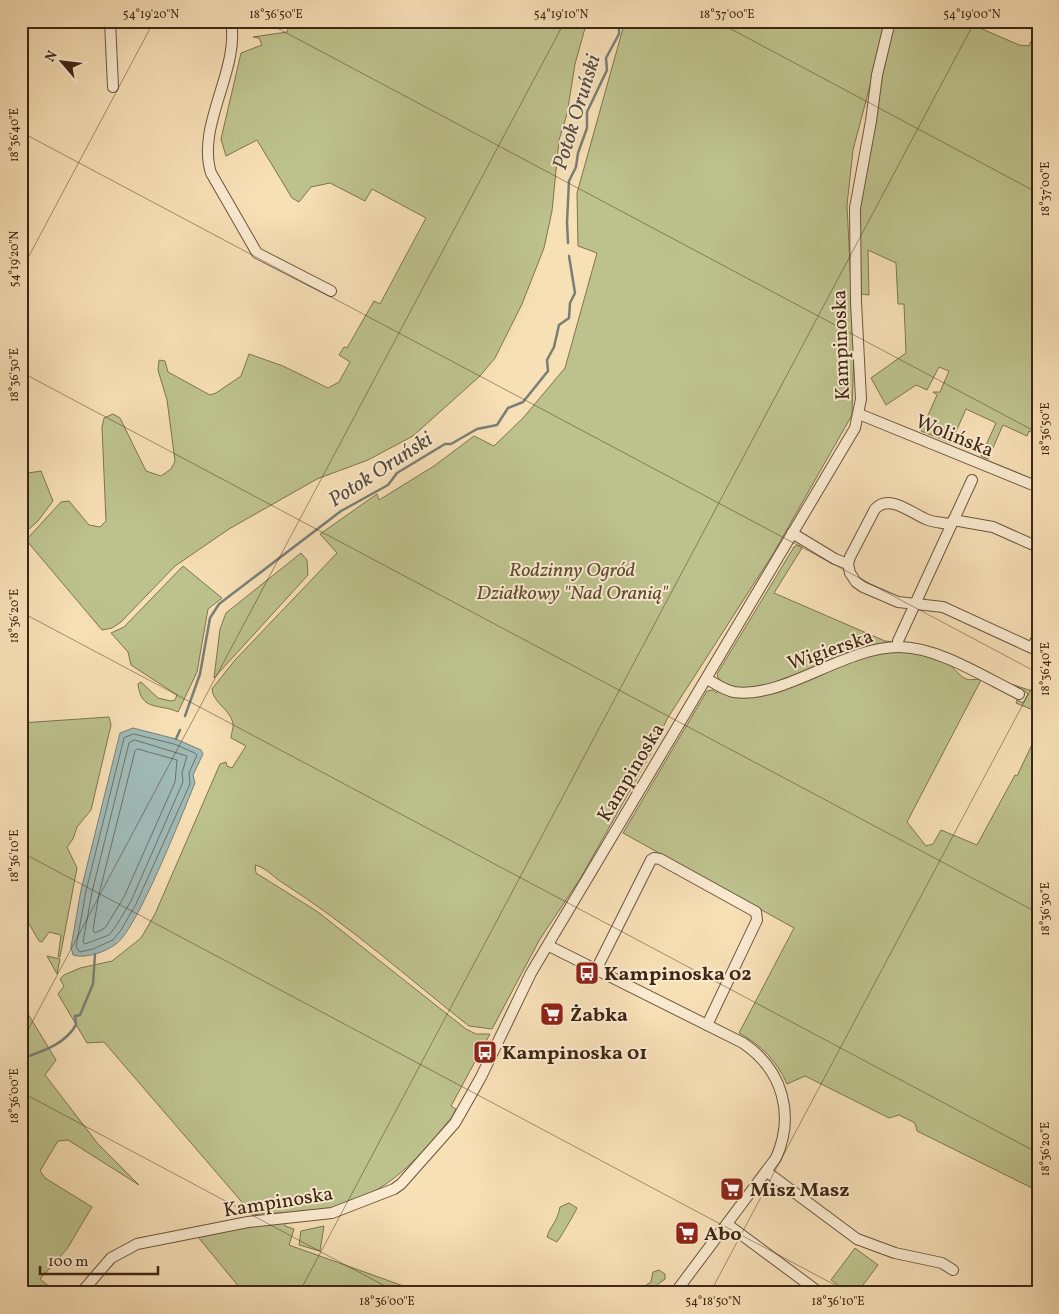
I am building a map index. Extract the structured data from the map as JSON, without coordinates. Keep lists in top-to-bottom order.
{
  "streets": {
    "street": ["Kampinoska", "Wolińska", "Wigierska"]
  },
  "crossings": [
    ["Kampinoska", "Wolińska"],
    ["Kampinoska", "Wigierska"]
  ],
  "water": ["Potok Oruński"],
  "parks": ["Rodzinny Ogród Działkowy \"Nad Oranią\""],
  "places": {
    "bus stop": ["Kampinoska 02", "Kampinoska 01"],
    "supermarket": ["Żabka", "Misz Masz", "Abo"]
  },
  "scale_bar": "100 m",
  "north": "top left",
  "coordinates": [
    "54°19'20\"N",
    "18°36'50\"E",
    "54°19'10\"N",
    "18°37'00\"E",
    "54°19'00\"N",
    "18°36'40\"E",
    "18°36'30\"E",
    "18°36'20\"E",
    "18°36'10\"E",
    "18°36'00\"E",
    "54°18'50\"N"
  ]
}
